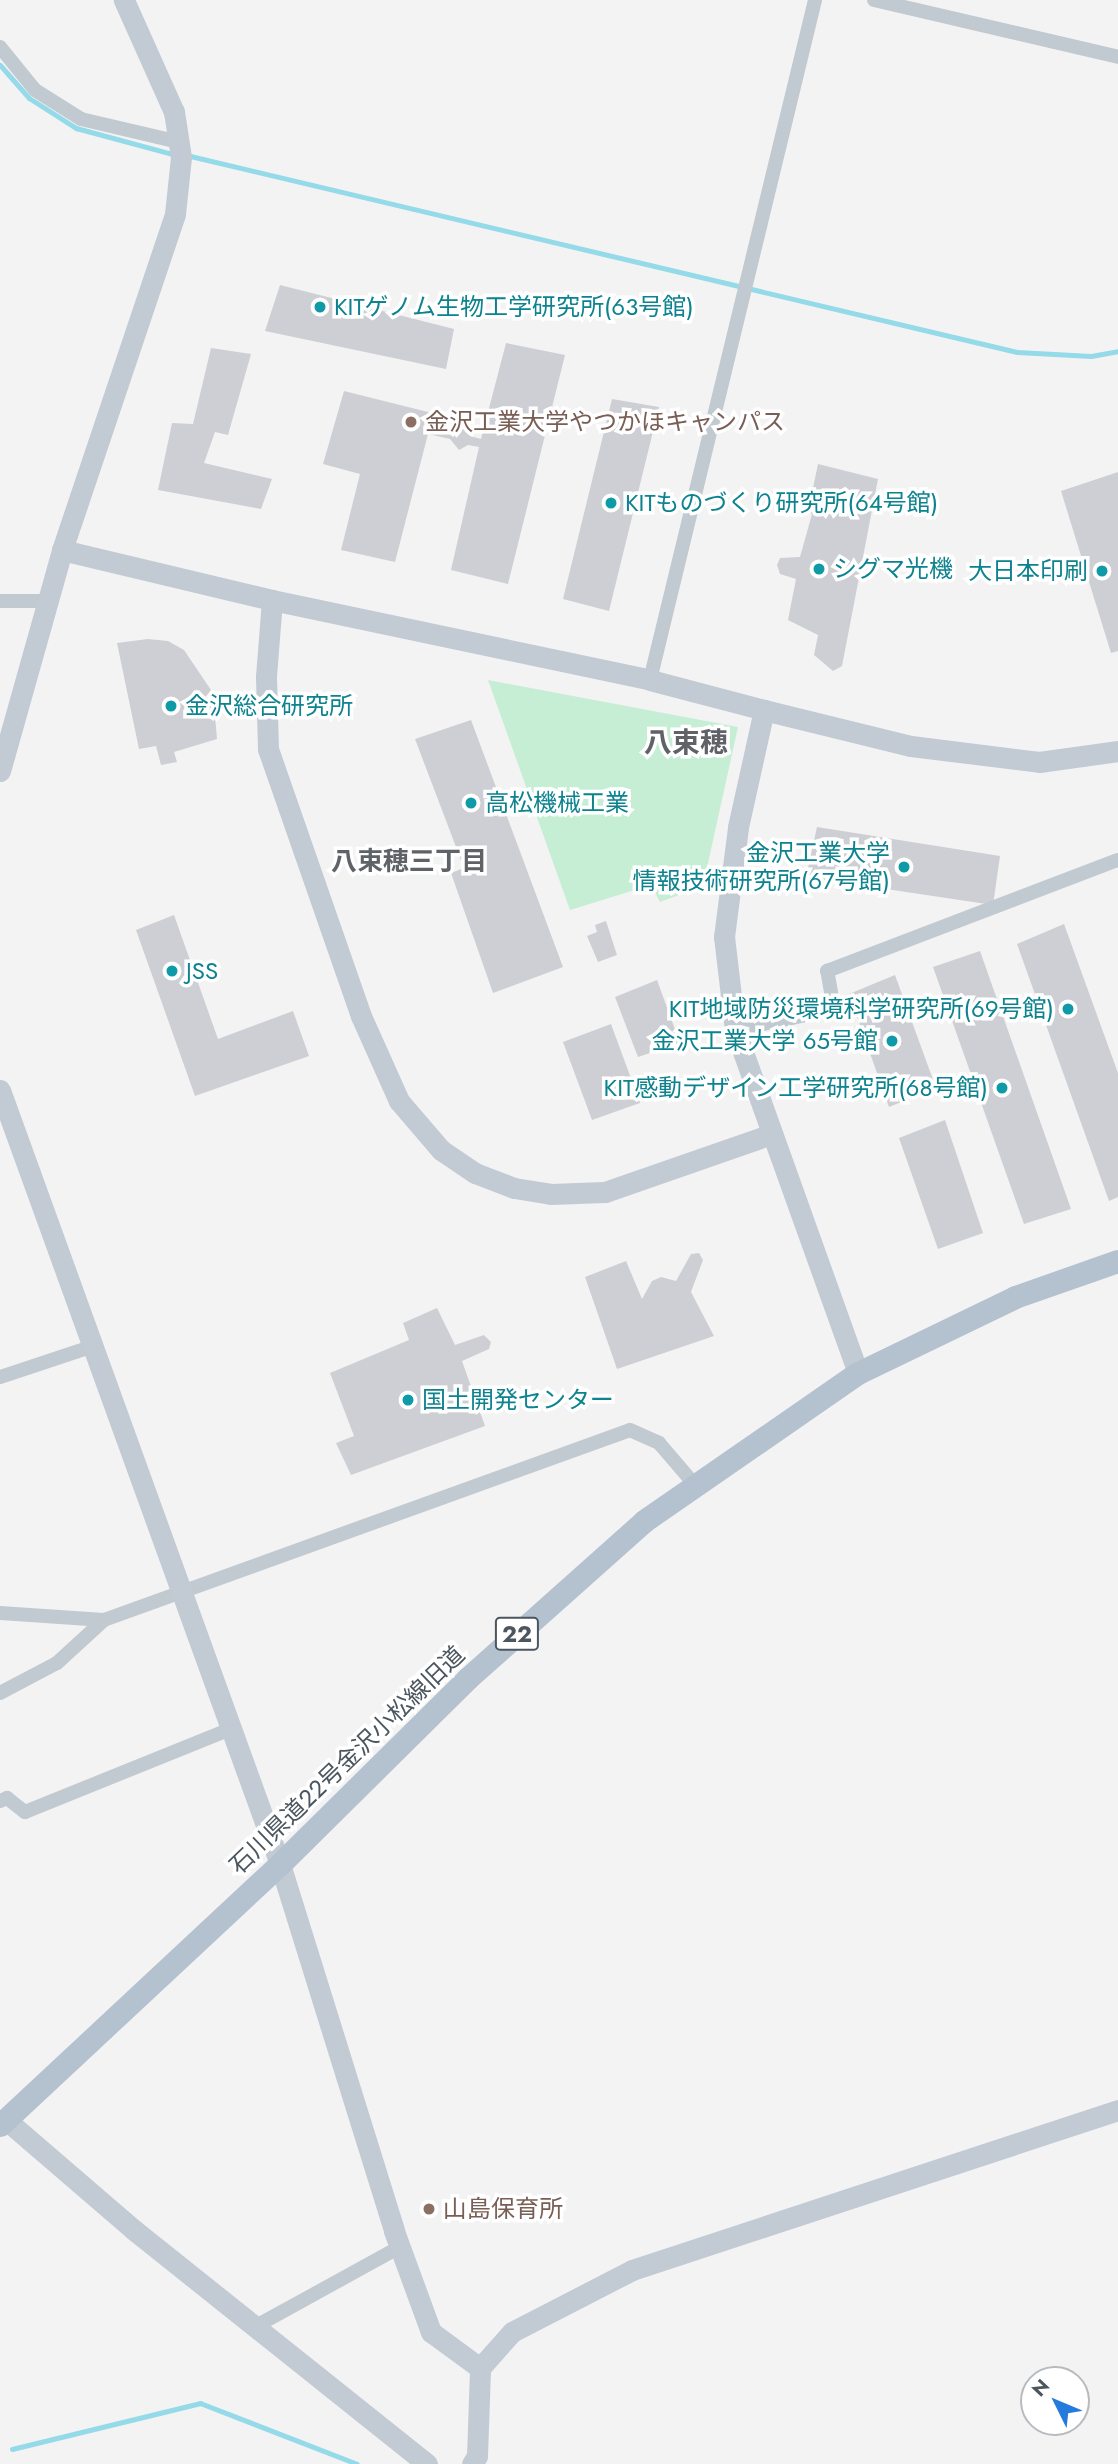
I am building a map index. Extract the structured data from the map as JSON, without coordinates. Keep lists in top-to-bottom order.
{
  "streets": {
    "main road": ["22", "石川県道22号金沢小松線旧道"]
  },
  "districts": ["八束穂", "八束穂三丁目"],
  "places": [
    "KITゲノム生物工学研究所(63号館)",
    "金沢工業大学やつかほキャンパス",
    "KITものづくり研究所(64号館)",
    "シグマ光機",
    "大日本印刷",
    "金沢総合研究所",
    "高松機械工業",
    "金沢工業大学 情報技術研究所(67号館)",
    "JSS",
    "KIT地域防災環境科学研究所(69号館)",
    "金沢工業大学 65号館",
    "KIT感動デザイン工学研究所(68号館)",
    "国土開発センター",
    "山島保育所"
  ],
  "north": "top left"
}
